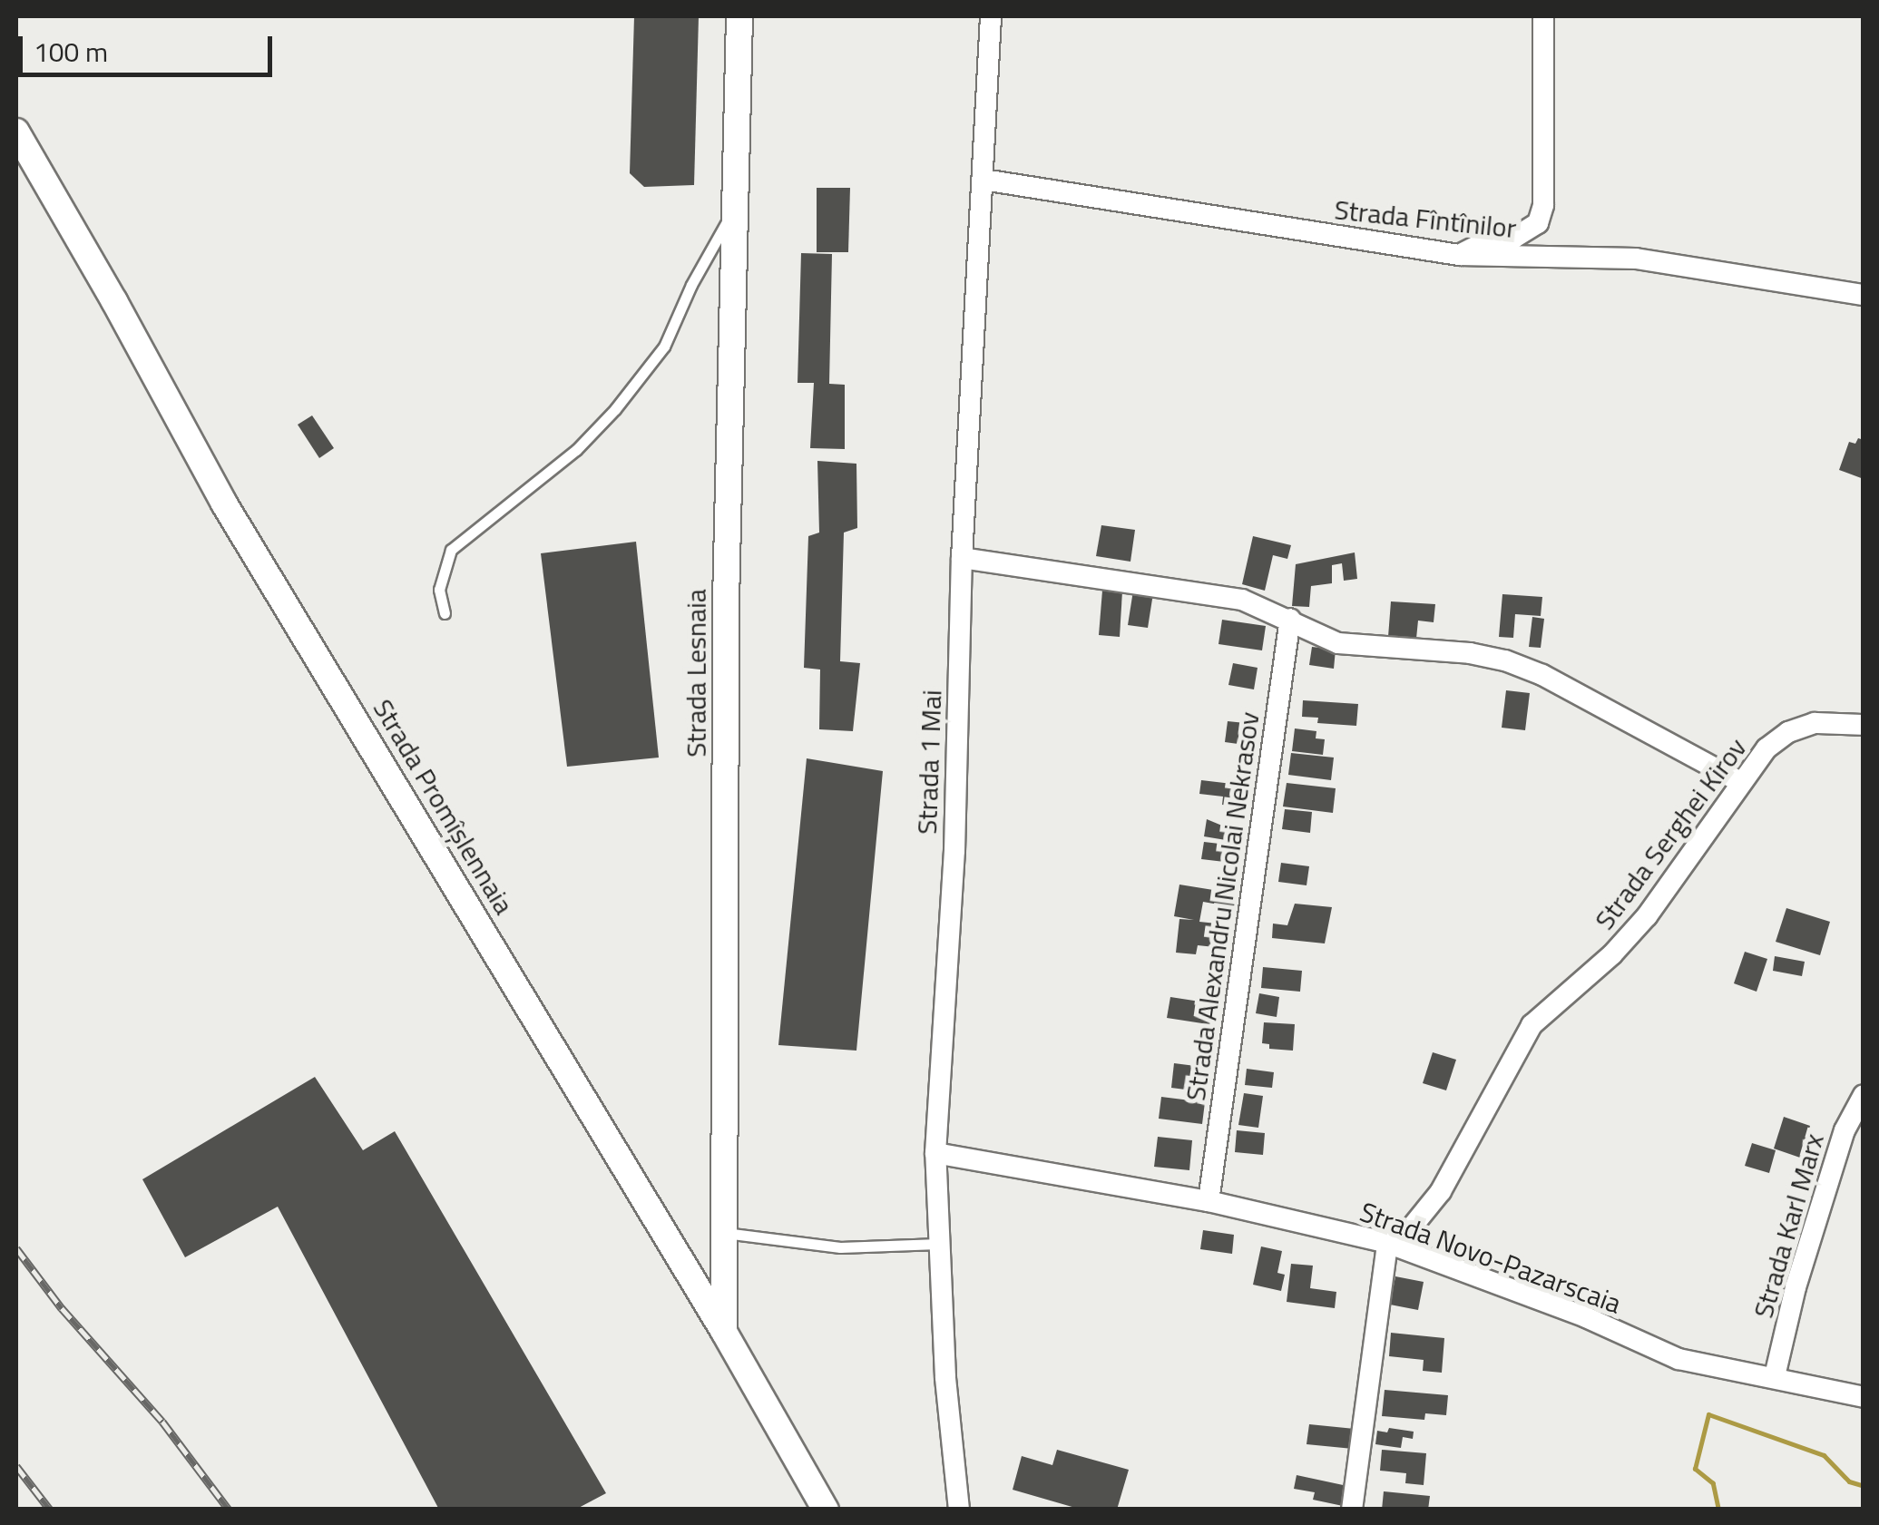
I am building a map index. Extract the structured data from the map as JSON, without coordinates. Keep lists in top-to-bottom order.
{
  "streets": {
    "street": [
      "Strada Fîntînilor",
      "Strada Lesnaia",
      "Strada 1 Mai",
      "Strada Promîșlennaia",
      "Strada Serghei Kirov",
      "Strada Alexandru Nicolai Nekrasov",
      "Strada Karl Marx",
      "Strada Novo-Pazarscaia"
    ]
  },
  "crossings": [
    ["Strada Fîntînilor", "Strada 1 Mai"],
    ["Strada Lesnaia", "Strada Promîșlennaia"],
    ["Strada 1 Mai", "Strada Novo-Pazarscaia"],
    ["Strada Serghei Kirov", "Strada Novo-Pazarscaia"],
    ["Strada Alexandru Nicolai Nekrasov", "Strada Novo-Pazarscaia"],
    ["Strada Karl Marx", "Strada Novo-Pazarscaia"]
  ],
  "scale_bar": "100 m"
}
